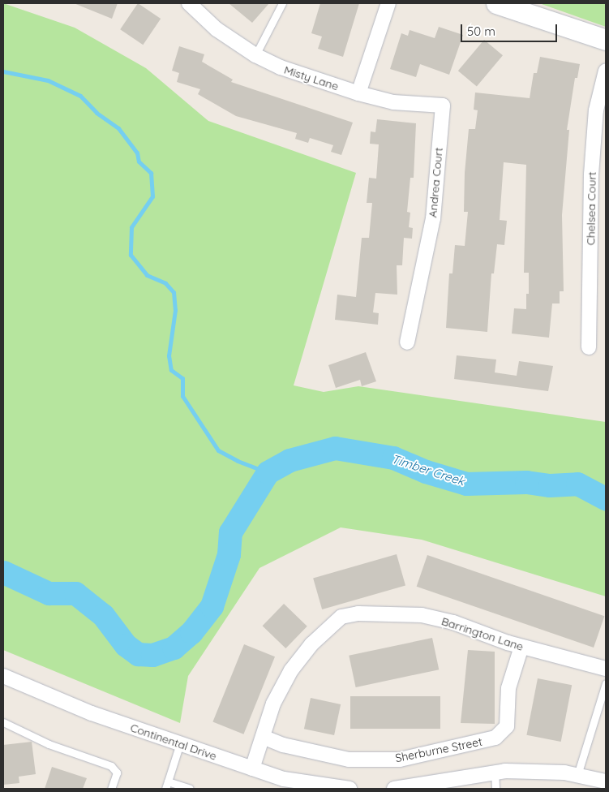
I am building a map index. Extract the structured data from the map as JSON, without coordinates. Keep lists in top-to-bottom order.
{
  "streets": {
    "street": [
      "Misty Lane",
      "Andrea Court",
      "Chelsea Court",
      "Barrington Lane",
      "Continental Drive",
      "Sherburne Street"
    ]
  },
  "crossings": [
    ["Misty Lane", "Andrea Court"],
    ["Barrington Lane", "Continental Drive"],
    ["Barrington Lane", "Sherburne Street"]
  ],
  "water": ["Timber Creek"],
  "scale_bar": "50 m"
}
